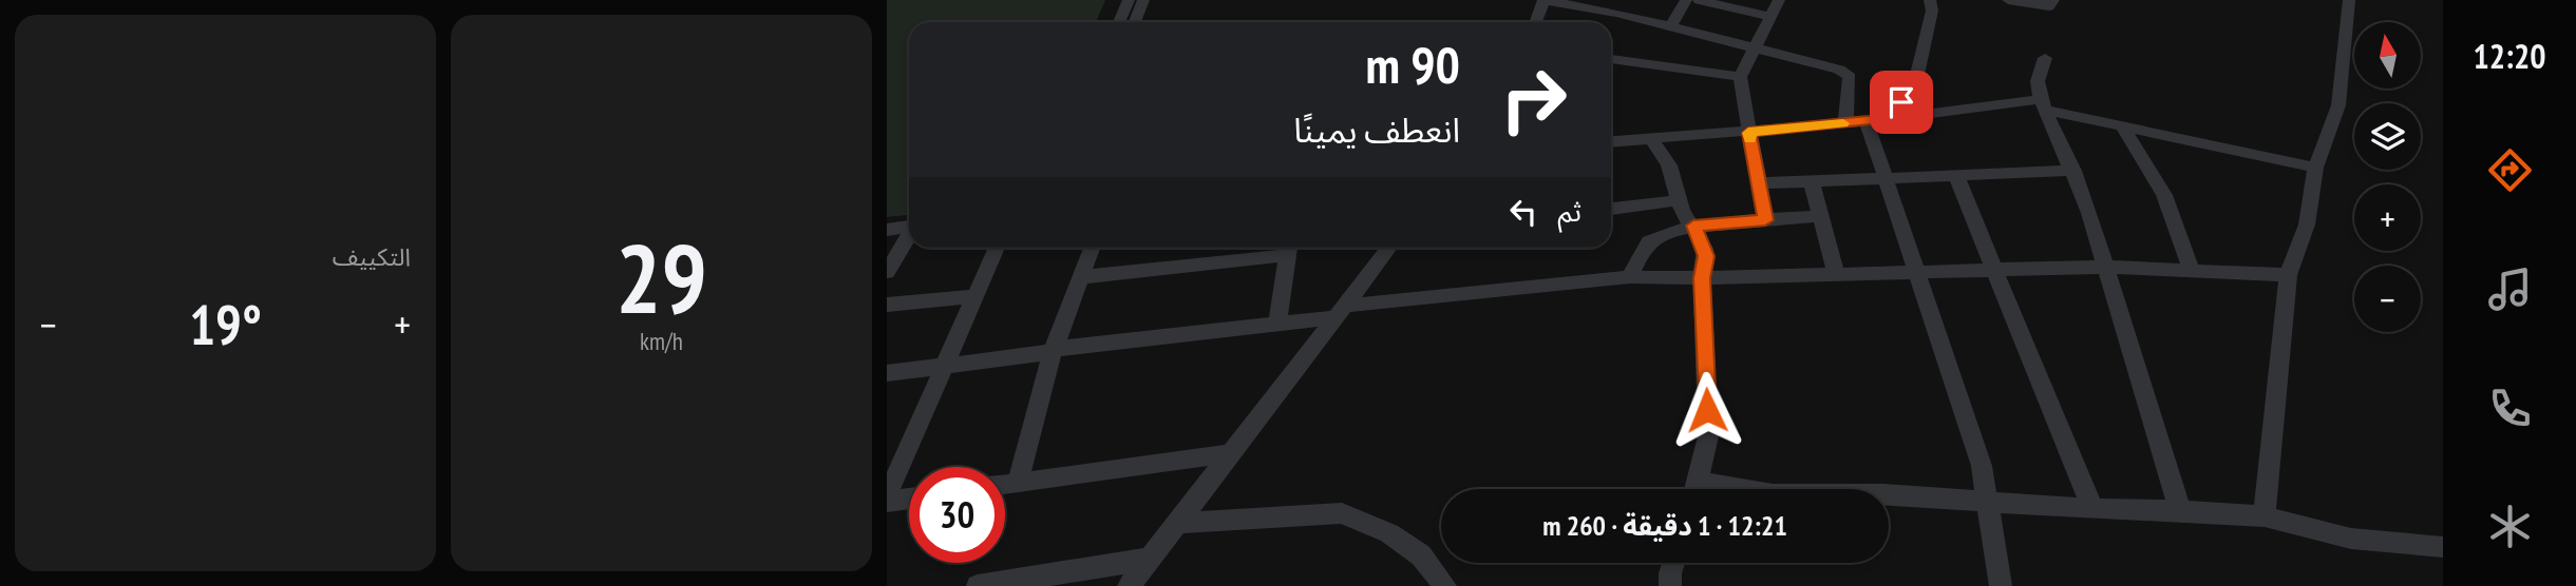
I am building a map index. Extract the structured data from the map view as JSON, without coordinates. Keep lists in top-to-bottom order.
{
  "north": "top",
  "page": {
    "tabs": "12:20",
    "tile": [
      ["29", "km/h"],
      "التكييف"
    ],
    "map_buttons": ["+", "−"],
    "turn": ["90 m", "انعطف يمينًا"],
    "then": "ثم",
    "heat": ["−", "19°", "+"],
    "limit": "30",
    "trip": "12:21 · 1 دقيقة · 260 m"
  }
}
